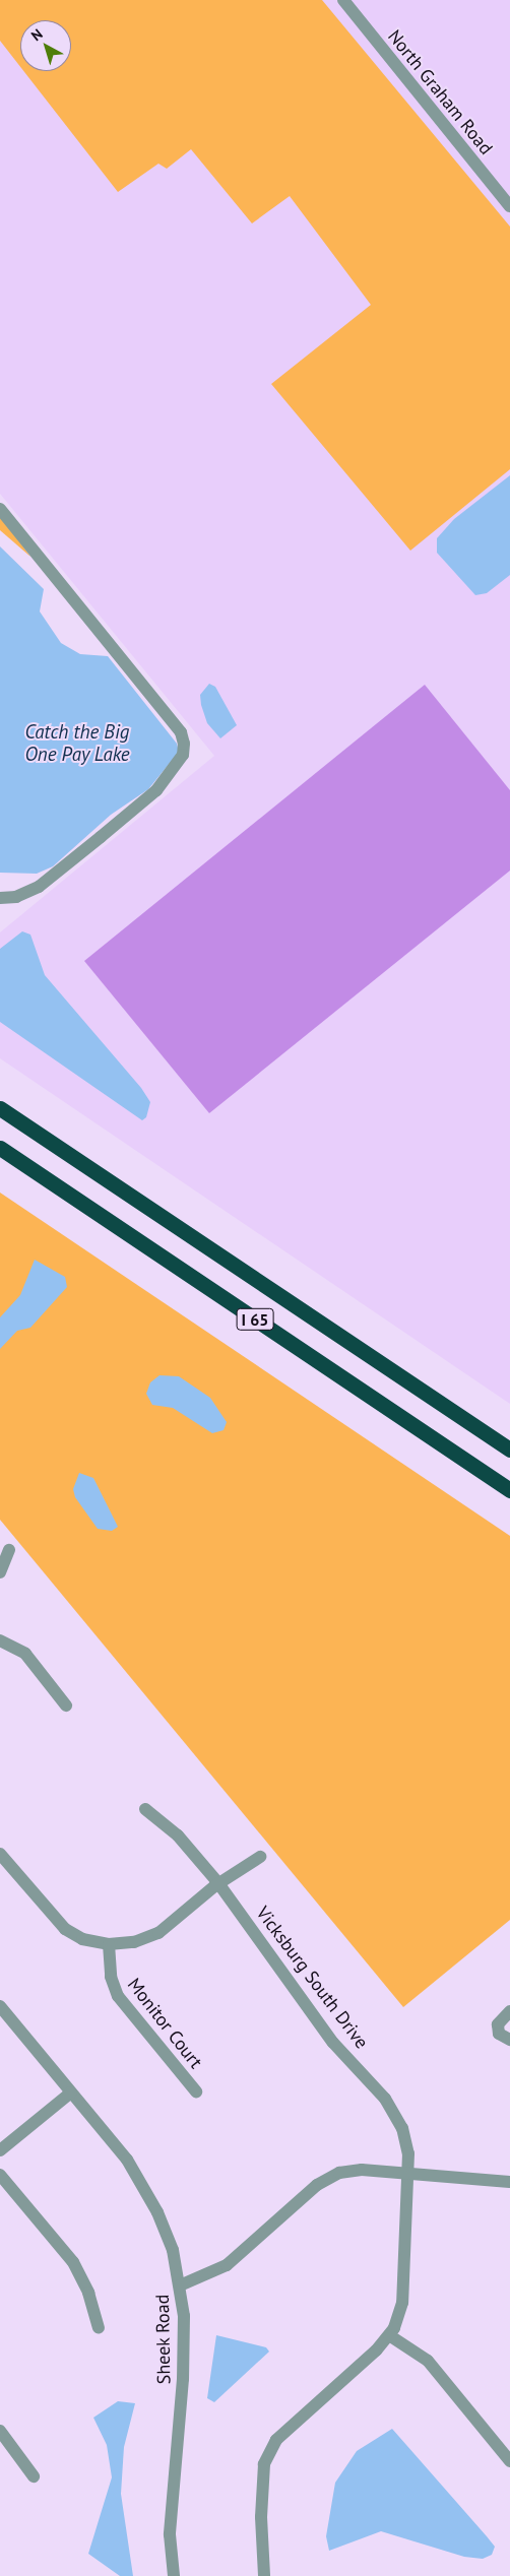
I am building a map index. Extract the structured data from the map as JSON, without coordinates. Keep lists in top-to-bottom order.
{
  "streets": {
    "highway": ["I 65"],
    "street": [
      "North Graham Road",
      "Vicksburg South Drive",
      "Monitor Court",
      "Sheek Road"
    ]
  },
  "water": ["Catch the Big One Pay Lake"],
  "north": "top left"
}
